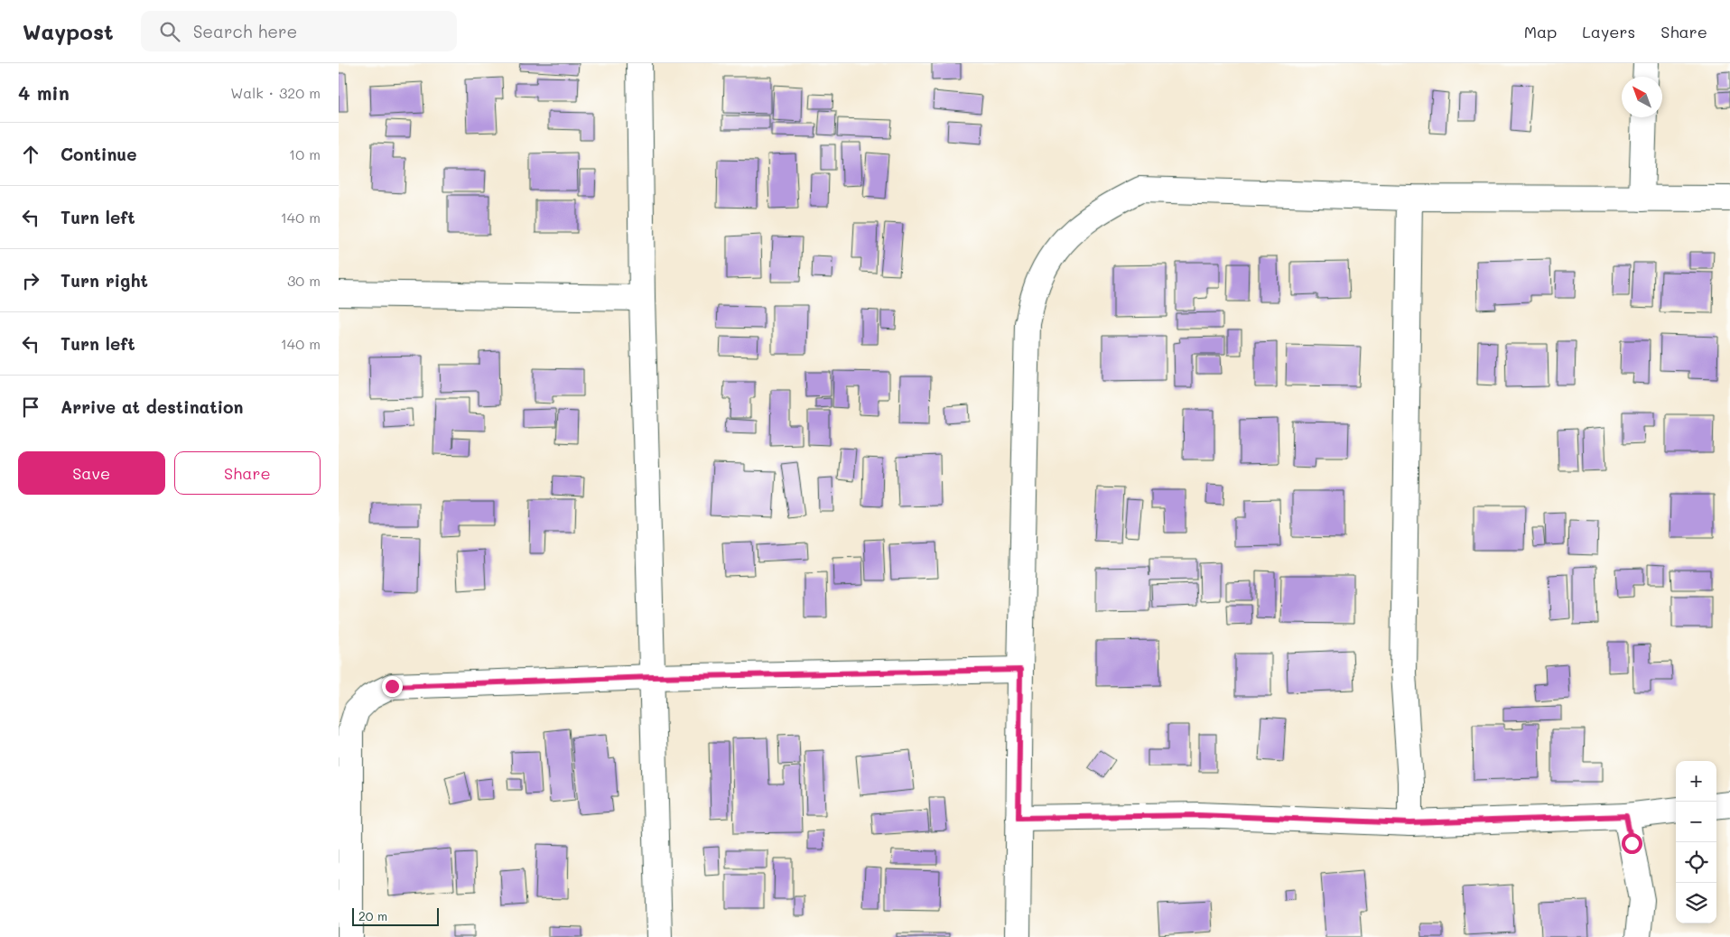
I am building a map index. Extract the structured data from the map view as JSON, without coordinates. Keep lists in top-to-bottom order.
{
  "scale_bar": "20 m",
  "north": "top left",
  "page": {
    "header": "Waypost",
    "search": "Search here",
    "nav": ["Map", "Layers", "Share"],
    "heading": ["4 min", "Walk · 320 m"],
    "list": [
      ["Continue", "10 m"],
      ["Turn left", "140 m"],
      ["Turn right", "30 m"],
      ["Turn left", "140 m"],
      "Arrive at destination"
    ],
    "buttons": ["Save", "Share"],
    "map_buttons": ["+", "−"],
    "scale": "20 m"
  }
}
